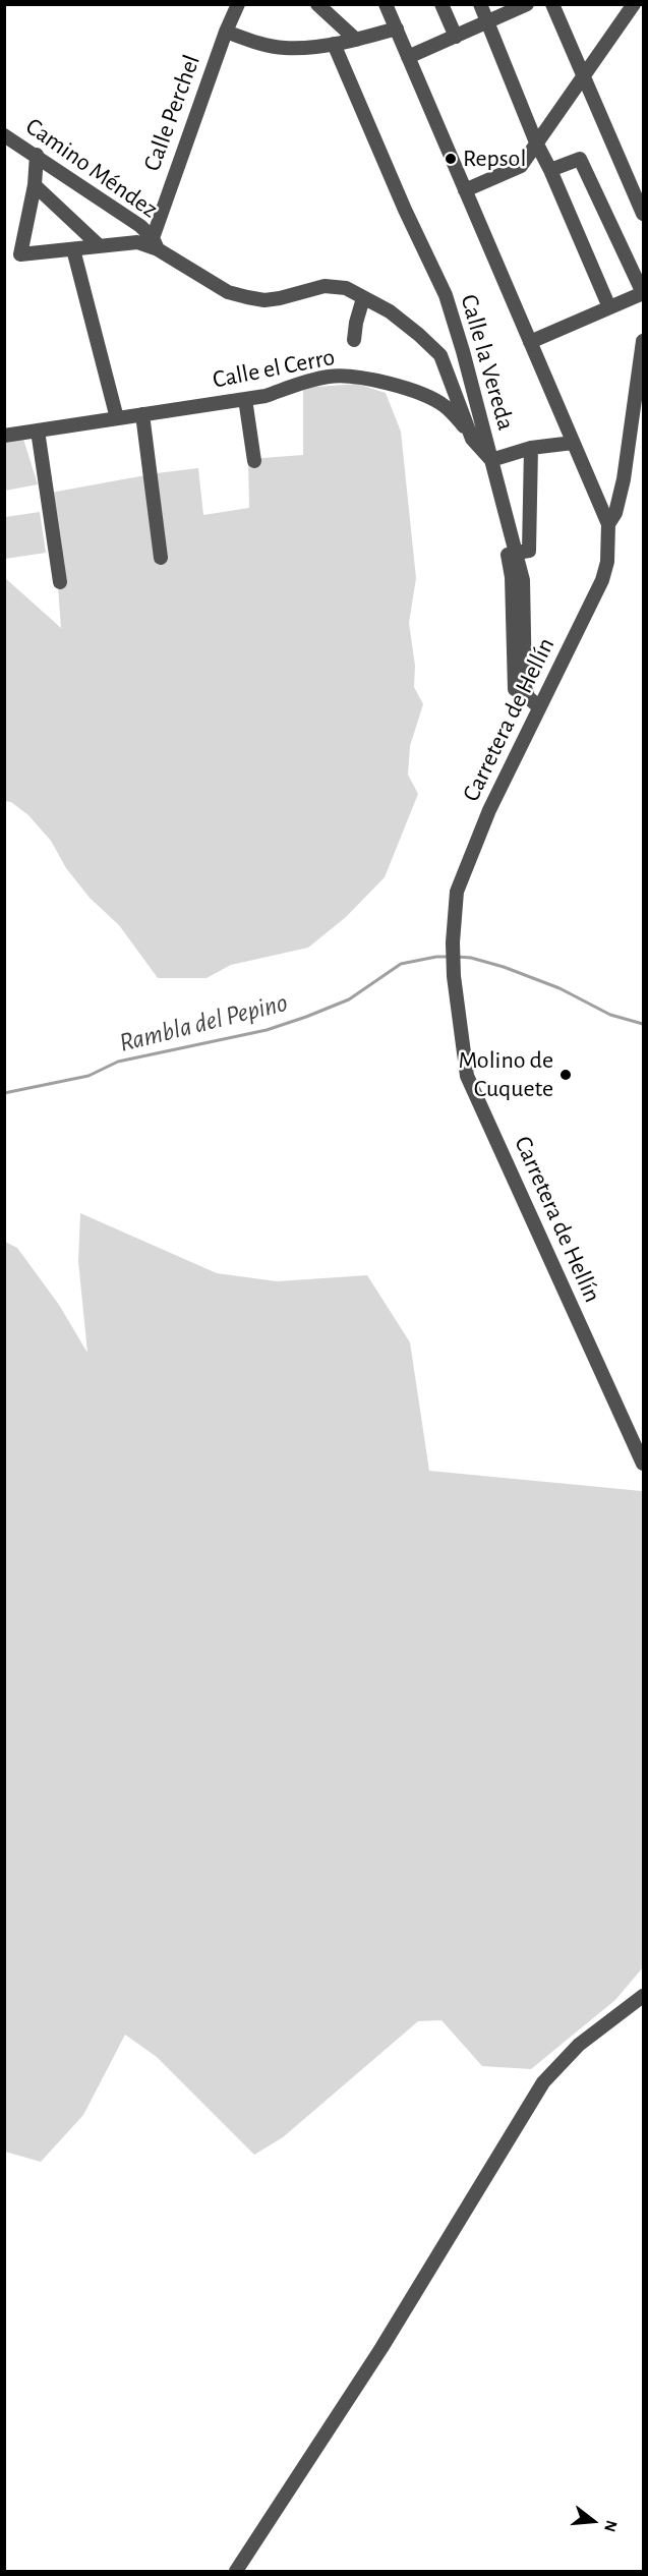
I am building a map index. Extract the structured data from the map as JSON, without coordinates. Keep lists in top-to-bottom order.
{
  "streets": {
    "street": [
      "Calle Perchel",
      "Camino Méndez",
      "Calle la Vereda",
      "Calle el Cerro",
      "Carretera de Hellín"
    ]
  },
  "crossings": [
    ["Calle Perchel", "Camino Méndez"],
    ["Calle la Vereda", "Carretera de Hellín"]
  ],
  "water": ["Rambla del Pepino"],
  "places": ["Repsol", "Molino de Cuquete"],
  "north": "right"
}
